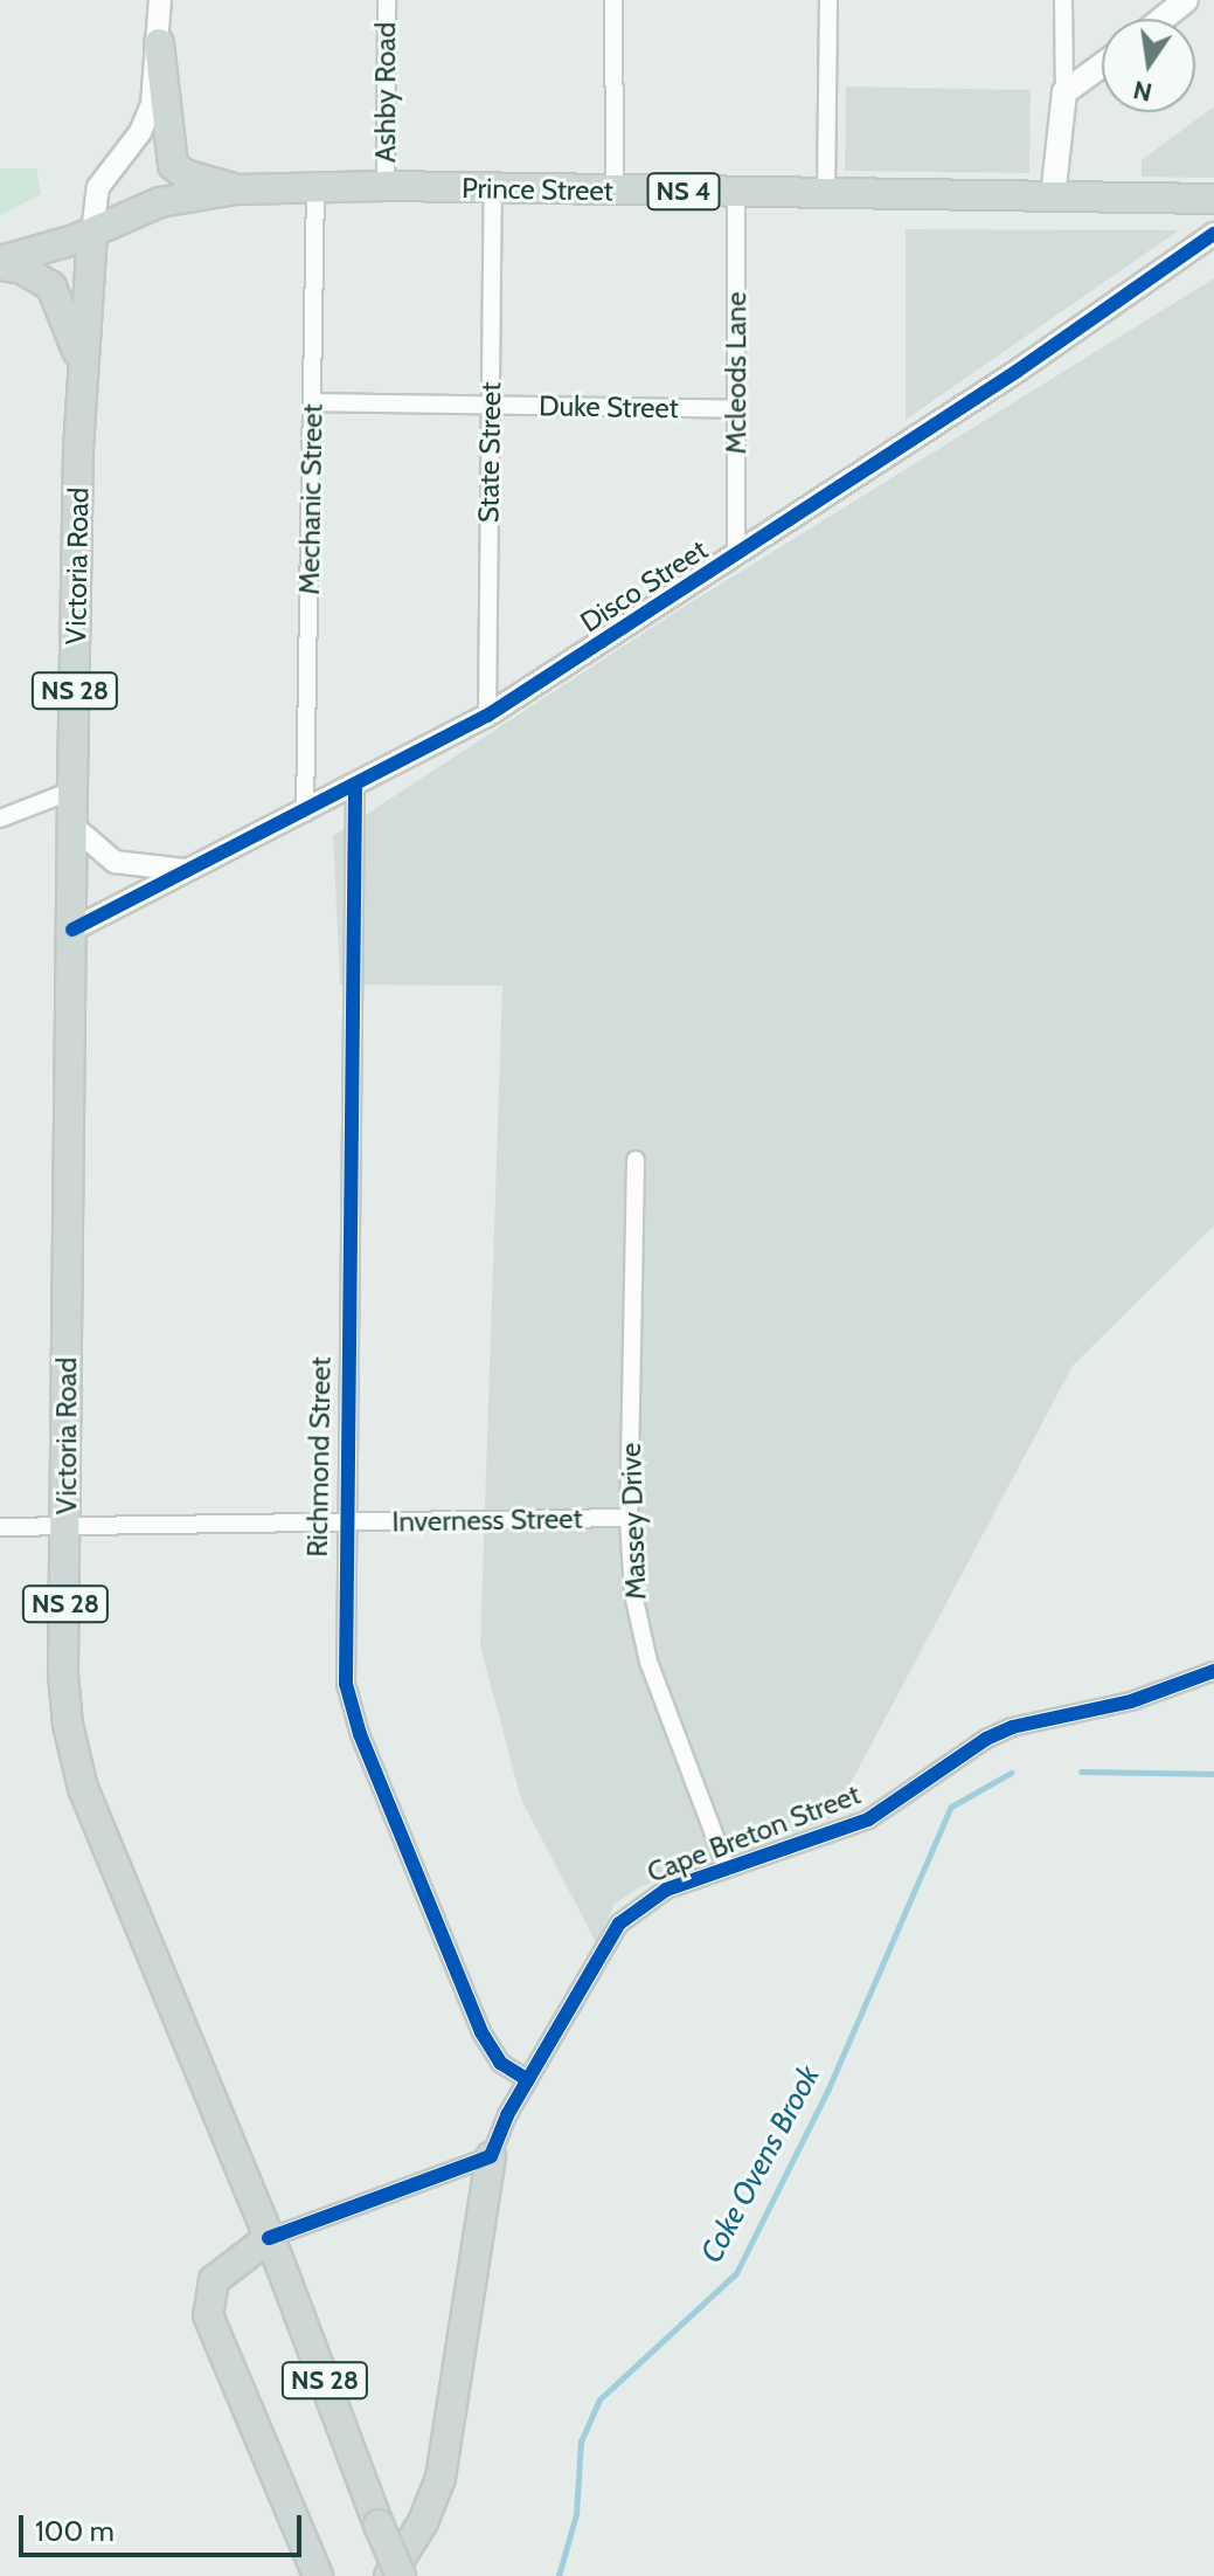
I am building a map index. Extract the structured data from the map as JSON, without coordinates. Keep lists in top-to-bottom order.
{
  "streets": {
    "main road": [
      "Prince Street",
      "NS 4",
      "Victoria Road",
      "NS 28"
    ],
    "street": [
      "Ashby Road",
      "Mcleods Lane",
      "Duke Street",
      "State Street",
      "Mechanic Street",
      "Disco Street",
      "Richmond Street",
      "Inverness Street",
      "Massey Drive",
      "Cape Breton Street"
    ]
  },
  "crossings": [
    ["Ashby Road", "Prince Street"],
    ["Prince Street", "NS 4"],
    ["Prince Street", "Mcleods Lane"],
    ["Prince Street", "State Street"],
    ["Prince Street", "Mechanic Street"],
    ["Prince Street", "Victoria Road"],
    ["NS 4", "Victoria Road"],
    ["Mcleods Lane", "Duke Street"],
    ["Mcleods Lane", "Disco Street"],
    ["Duke Street", "State Street"],
    ["Duke Street", "Mechanic Street"],
    ["State Street", "Disco Street"],
    ["Mechanic Street", "Disco Street"],
    ["Victoria Road", "Disco Street"],
    ["Victoria Road", "Inverness Street"],
    ["Disco Street", "Richmond Street"],
    ["Richmond Street", "Inverness Street"],
    ["Richmond Street", "Cape Breton Street"],
    ["Inverness Street", "Massey Drive"],
    ["Massey Drive", "Cape Breton Street"]
  ],
  "water": ["Coke Ovens Brook"],
  "scale_bar": "100 m",
  "north": "bottom"
}
